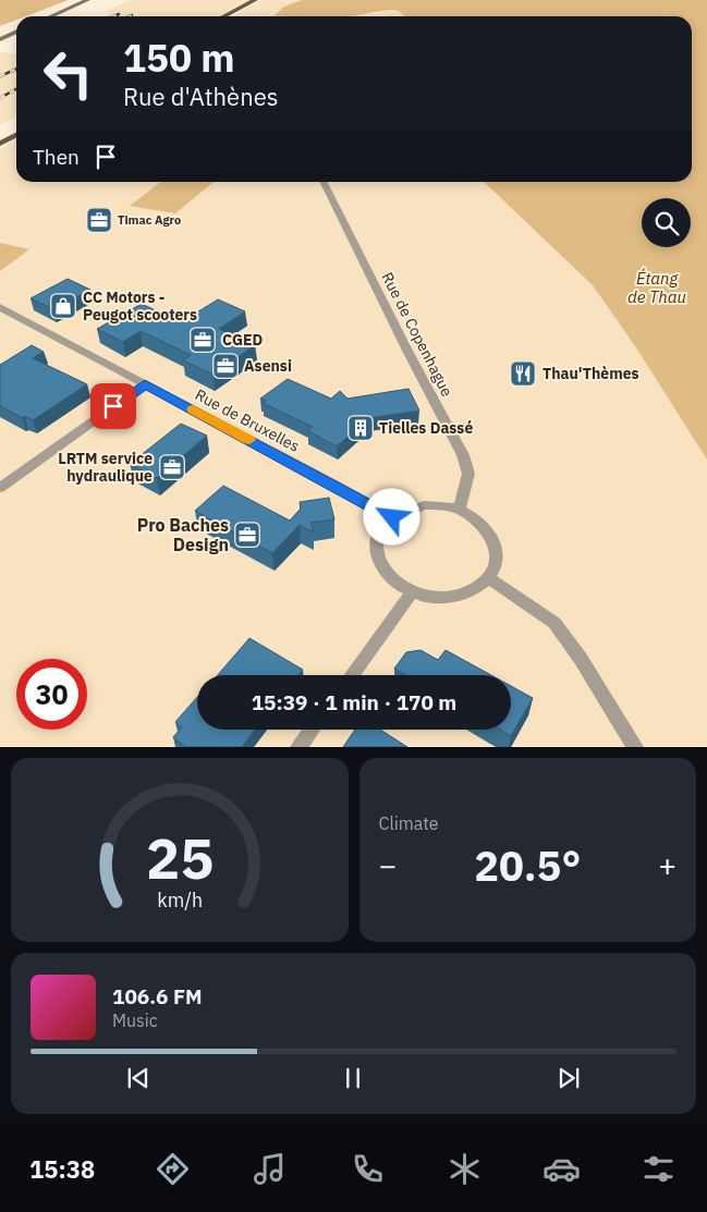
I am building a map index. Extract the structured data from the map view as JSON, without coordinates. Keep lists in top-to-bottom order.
{
  "streets": {
    "street": ["Rue de Copenhague", "Rue de Bruxelles"]
  },
  "crossings": [
    ["Rue de Copenhague", "Rue de Bruxelles"]
  ],
  "water": ["Étang de Thau"],
  "places": {
    "office": [
      "Timac Agro",
      "CGED",
      "Asensi",
      "LRTM service hydraulique",
      "Pro Baches Design"
    ],
    "shop": ["CC Motors - Peugot scooters"],
    "restaurant": ["Thau'Thèmes"],
    "building": ["Tielles Dassé"]
  },
  "page": {
    "turn": ["150 m", "Rue d'Athènes"],
    "then": "Then",
    "limit": "30",
    "trip": "15:39 · 1 min · 170 m",
    "tile": "Climate",
    "heat": ["−", "20.5°", "+"],
    "song": ["106.6 FM", "Music"],
    "tabs": "15:38",
    "gauge": ["25", "km/h"]
  }
}
